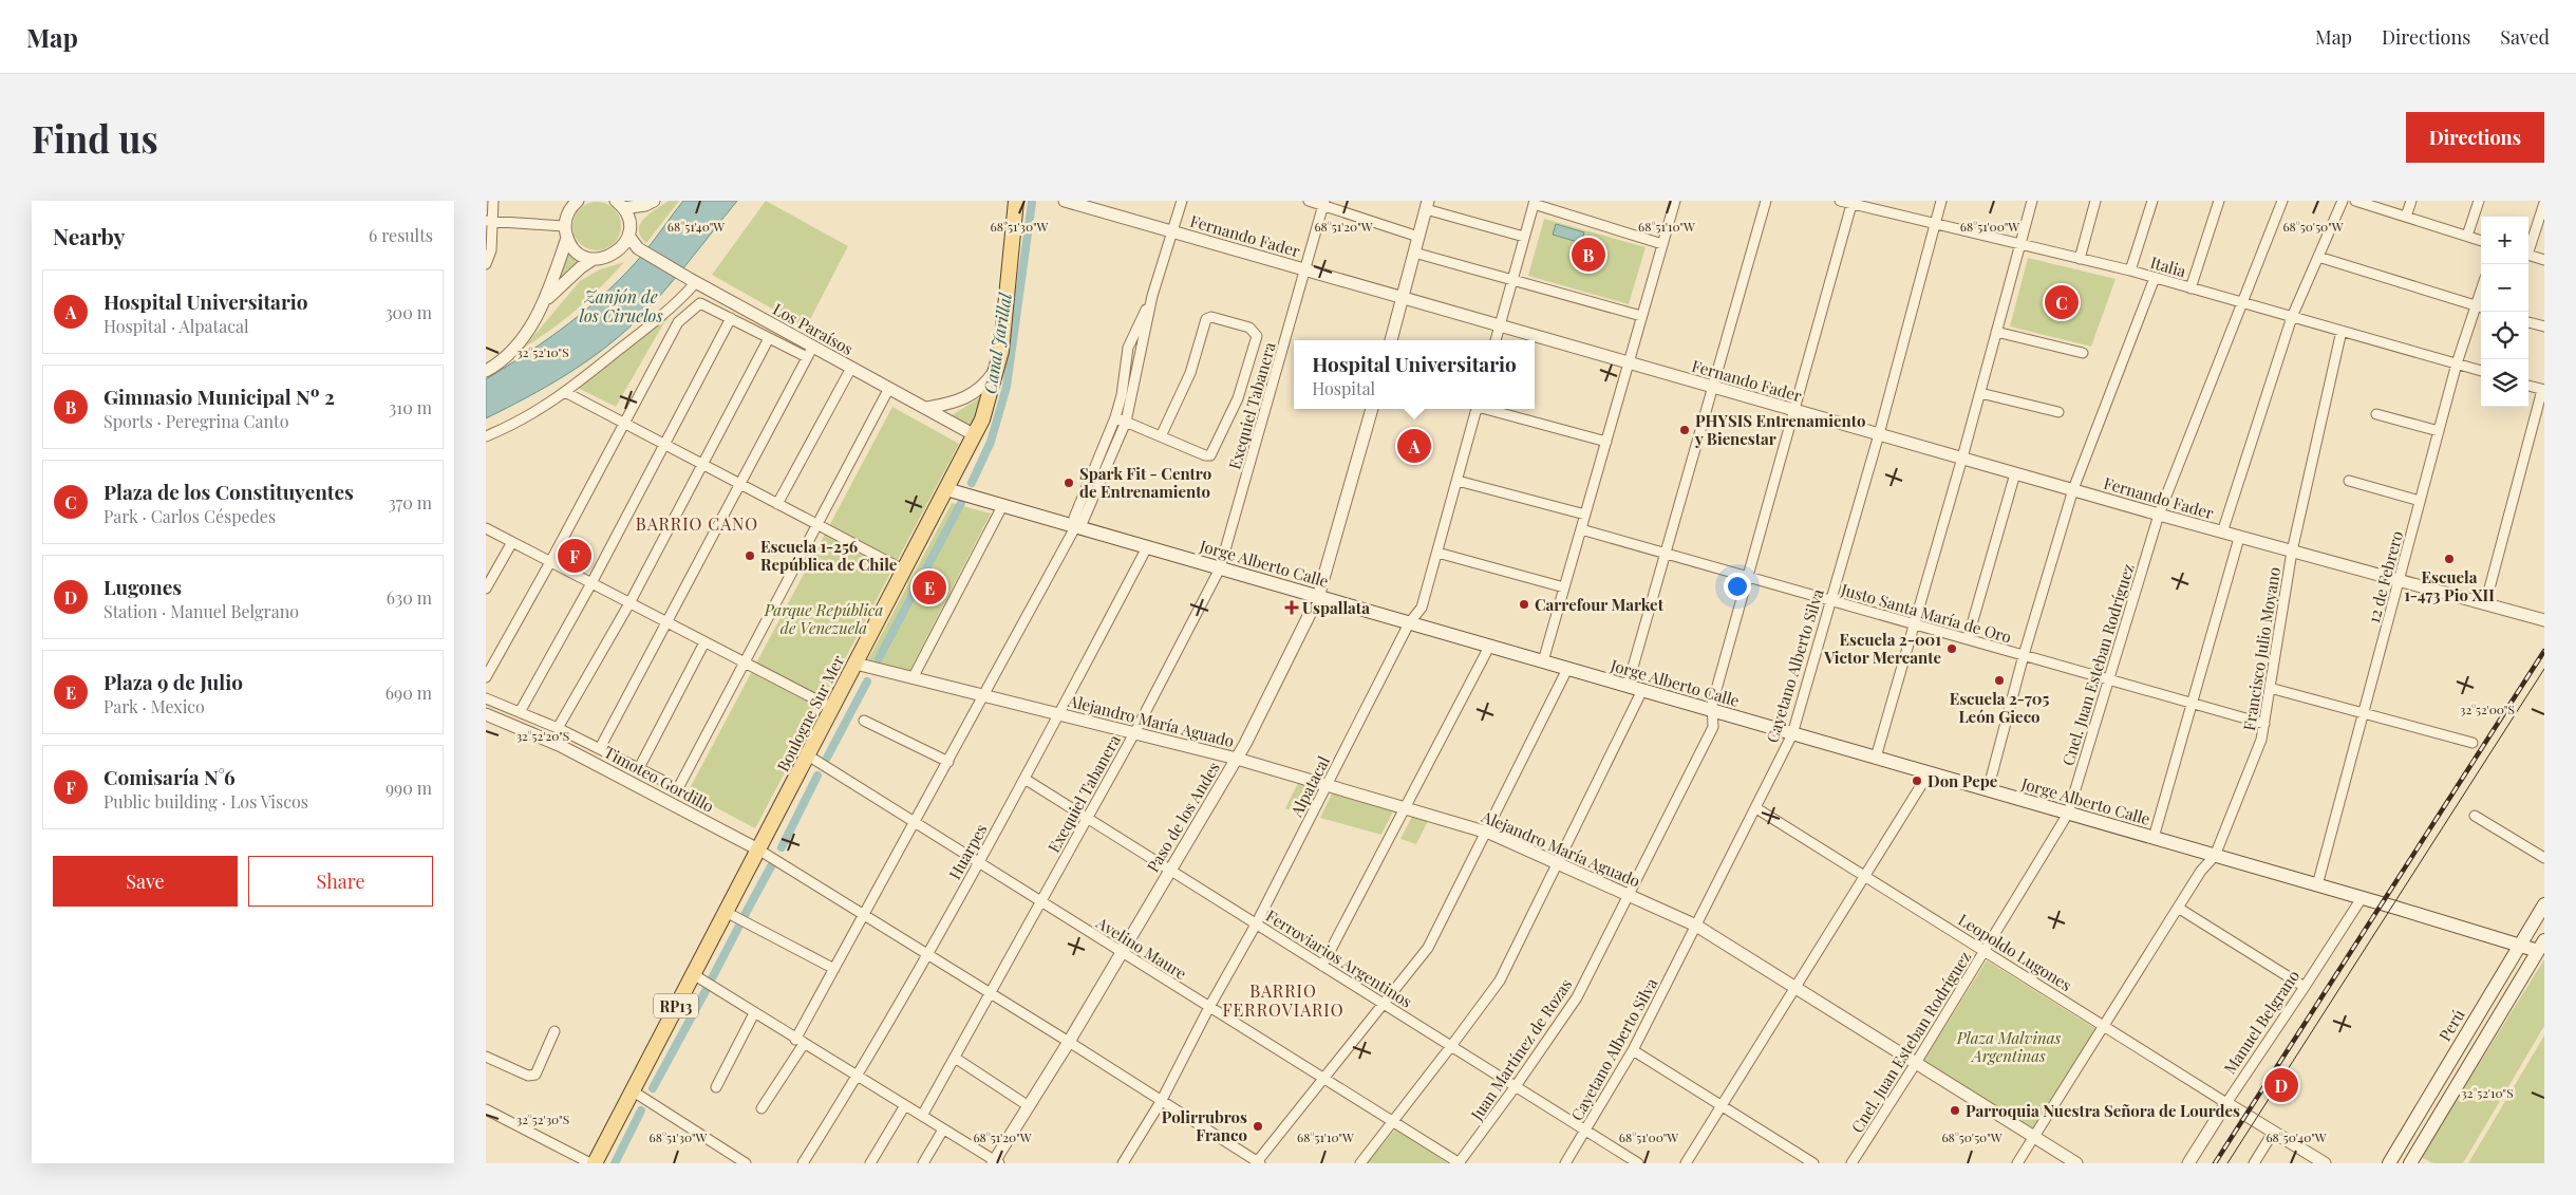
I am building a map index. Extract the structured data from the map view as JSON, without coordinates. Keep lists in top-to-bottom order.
{
  "streets": {
    "main road": [
      "Jorge Alberto Calle",
      "Boulogne Sur Mer",
      "RP13",
      "Perú"
    ],
    "street": [
      "Fernando Fader",
      "Italia",
      "Los Paraísos",
      "Exequiel Tabanera",
      "12 de Febrero",
      "Justo Santa María de Oro",
      "Francisco Julio Moyano",
      "Cnel. Juan Esteban Rodríguez",
      "Cayetano Alberto Silva",
      "Alejandro María Aguado",
      "Timoteo Gordillo",
      "Alpatacal",
      "Paso de los Andes",
      "Huarpes",
      "Avelino Maure",
      "Leopoldo Lugones",
      "Ferroviarios Argentinos",
      "Manuel Belgrano",
      "Juan Martínez de Rozas"
    ]
  },
  "crossings": [
    ["Fernando Fader", "Exequiel Tabanera"],
    ["Fernando Fader", "12 de Febrero"],
    ["Fernando Fader", "Francisco Julio Moyano"],
    ["Fernando Fader", "Cnel. Juan Esteban Rodríguez"],
    ["Fernando Fader", "Cayetano Alberto Silva"],
    ["Fernando Fader", "Juan Martínez de Rozas"],
    ["Italia", "12 de Febrero"],
    ["Italia", "Francisco Julio Moyano"],
    ["Italia", "Cnel. Juan Esteban Rodríguez"],
    ["Italia", "Cayetano Alberto Silva"],
    ["Italia", "Juan Martínez de Rozas"],
    ["Los Paraísos", "Boulogne Sur Mer"],
    ["Exequiel Tabanera", "Jorge Alberto Calle"],
    ["Exequiel Tabanera", "Alejandro María Aguado"],
    ["Exequiel Tabanera", "Avelino Maure"],
    ["Exequiel Tabanera", "Ferroviarios Argentinos"],
    ["Jorge Alberto Calle", "12 de Febrero"],
    ["Jorge Alberto Calle", "Francisco Julio Moyano"],
    ["Jorge Alberto Calle", "Cnel. Juan Esteban Rodríguez"],
    ["Jorge Alberto Calle", "Cayetano Alberto Silva"],
    ["Jorge Alberto Calle", "Boulogne Sur Mer"],
    ["Jorge Alberto Calle", "Alpatacal"],
    ["Jorge Alberto Calle", "Paso de los Andes"],
    ["Jorge Alberto Calle", "Huarpes"],
    ["Jorge Alberto Calle", "Manuel Belgrano"],
    ["Jorge Alberto Calle", "Perú"],
    ["Jorge Alberto Calle", "Juan Martínez de Rozas"],
    ["Justo Santa María de Oro", "Francisco Julio Moyano"],
    ["Justo Santa María de Oro", "Cnel. Juan Esteban Rodríguez"],
    ["Justo Santa María de Oro", "Cayetano Alberto Silva"],
    ["Justo Santa María de Oro", "Juan Martínez de Rozas"],
    ["Francisco Julio Moyano", "Alejandro María Aguado"],
    ["Francisco Julio Moyano", "Leopoldo Lugones"],
    ["Cnel. Juan Esteban Rodríguez", "Alejandro María Aguado"],
    ["Cnel. Juan Esteban Rodríguez", "Leopoldo Lugones"],
    ["Cayetano Alberto Silva", "Alejandro María Aguado"],
    ["Cayetano Alberto Silva", "Leopoldo Lugones"],
    ["Cayetano Alberto Silva", "Ferroviarios Argentinos"],
    ["Boulogne Sur Mer", "Alejandro María Aguado"],
    ["Boulogne Sur Mer", "Timoteo Gordillo"],
    ["Boulogne Sur Mer", "Avelino Maure"],
    ["Alejandro María Aguado", "Alpatacal"],
    ["Alejandro María Aguado", "Paso de los Andes"],
    ["Alejandro María Aguado", "Huarpes"],
    ["Alejandro María Aguado", "Juan Martínez de Rozas"],
    ["Alpatacal", "Avelino Maure"],
    ["Alpatacal", "Ferroviarios Argentinos"],
    ["Paso de los Andes", "Avelino Maure"],
    ["Paso de los Andes", "Ferroviarios Argentinos"],
    ["Huarpes", "Avelino Maure"],
    ["Huarpes", "Ferroviarios Argentinos"],
    ["Avelino Maure", "Juan Martínez de Rozas"],
    ["Leopoldo Lugones", "Manuel Belgrano"],
    ["Ferroviarios Argentinos", "Juan Martínez de Rozas"]
  ],
  "districts": ["BARRIO CANO", "BARRIO FERROVIARIO"],
  "water": ["Zanjón de los Ciruelos", "Canal Jarillal"],
  "parks": ["Parque República de Venezuela", "Plaza Malvinas Argentinas"],
  "places": {
    "other": [
      "PHYSIS Entrenamiento y Bienestar",
      "Spark Fit - Centro de Entrenamiento",
      "Escuela 1-256 República de Chile",
      "Escuela 1-473 Pio XII",
      "Carrefour Market",
      "Escuela 2-001 Victor Mercante",
      "Escuela 2-705 León Gieco",
      "Don Pepe",
      "Parroquia Nuestra Señora de Lourdes",
      "Polirrubros Franco"
    ],
    "health": ["Uspallata"]
  },
  "page": {
    "header": "Map",
    "nav": ["Map", "Directions", "Saved"],
    "buttons": [
      "Directions",
      ["Save", "Share"]
    ],
    "title": "Find us",
    "heading": ["Nearby", "6 results"],
    "map_buttons": ["+", "−"],
    "pins": [
      "B",
      "C",
      "A",
      "F",
      "E",
      "D"
    ],
    "list": [
      {
        "mark": "A",
        "name": "Hospital Universitario",
        "note": "Hospital · Alpatacal",
        "value": "300 m"
      },
      {
        "mark": "B",
        "name": "Gimnasio Municipal Nº 2",
        "note": "Sports · Peregrina Canto",
        "value": "310 m"
      },
      {
        "mark": "C",
        "name": "Plaza de los Constituyentes",
        "note": "Park · Carlos Céspedes",
        "value": "370 m"
      },
      {
        "mark": "D",
        "name": "Lugones",
        "note": "Station · Manuel Belgrano",
        "value": "630 m"
      },
      {
        "mark": "E",
        "name": "Plaza 9 de Julio",
        "note": "Park · Mexico",
        "value": "690 m"
      },
      {
        "mark": "F",
        "name": "Comisaría N°6",
        "note": "Public building · Los Viscos",
        "value": "990 m"
      }
    ],
    "popup": ["Hospital Universitario", "Hospital"]
  },
  "coordinates": [
    "68°51'00\"W",
    "68°50'50\"W",
    "68°51'40\"W",
    "68°51'30\"W",
    "68°51'20\"W",
    "68°51'10\"W",
    "32°52'10\"S",
    "32°52'00\"S",
    "32°52'20\"S",
    "32°52'30\"S",
    "68°50'40\"W"
  ]
}
